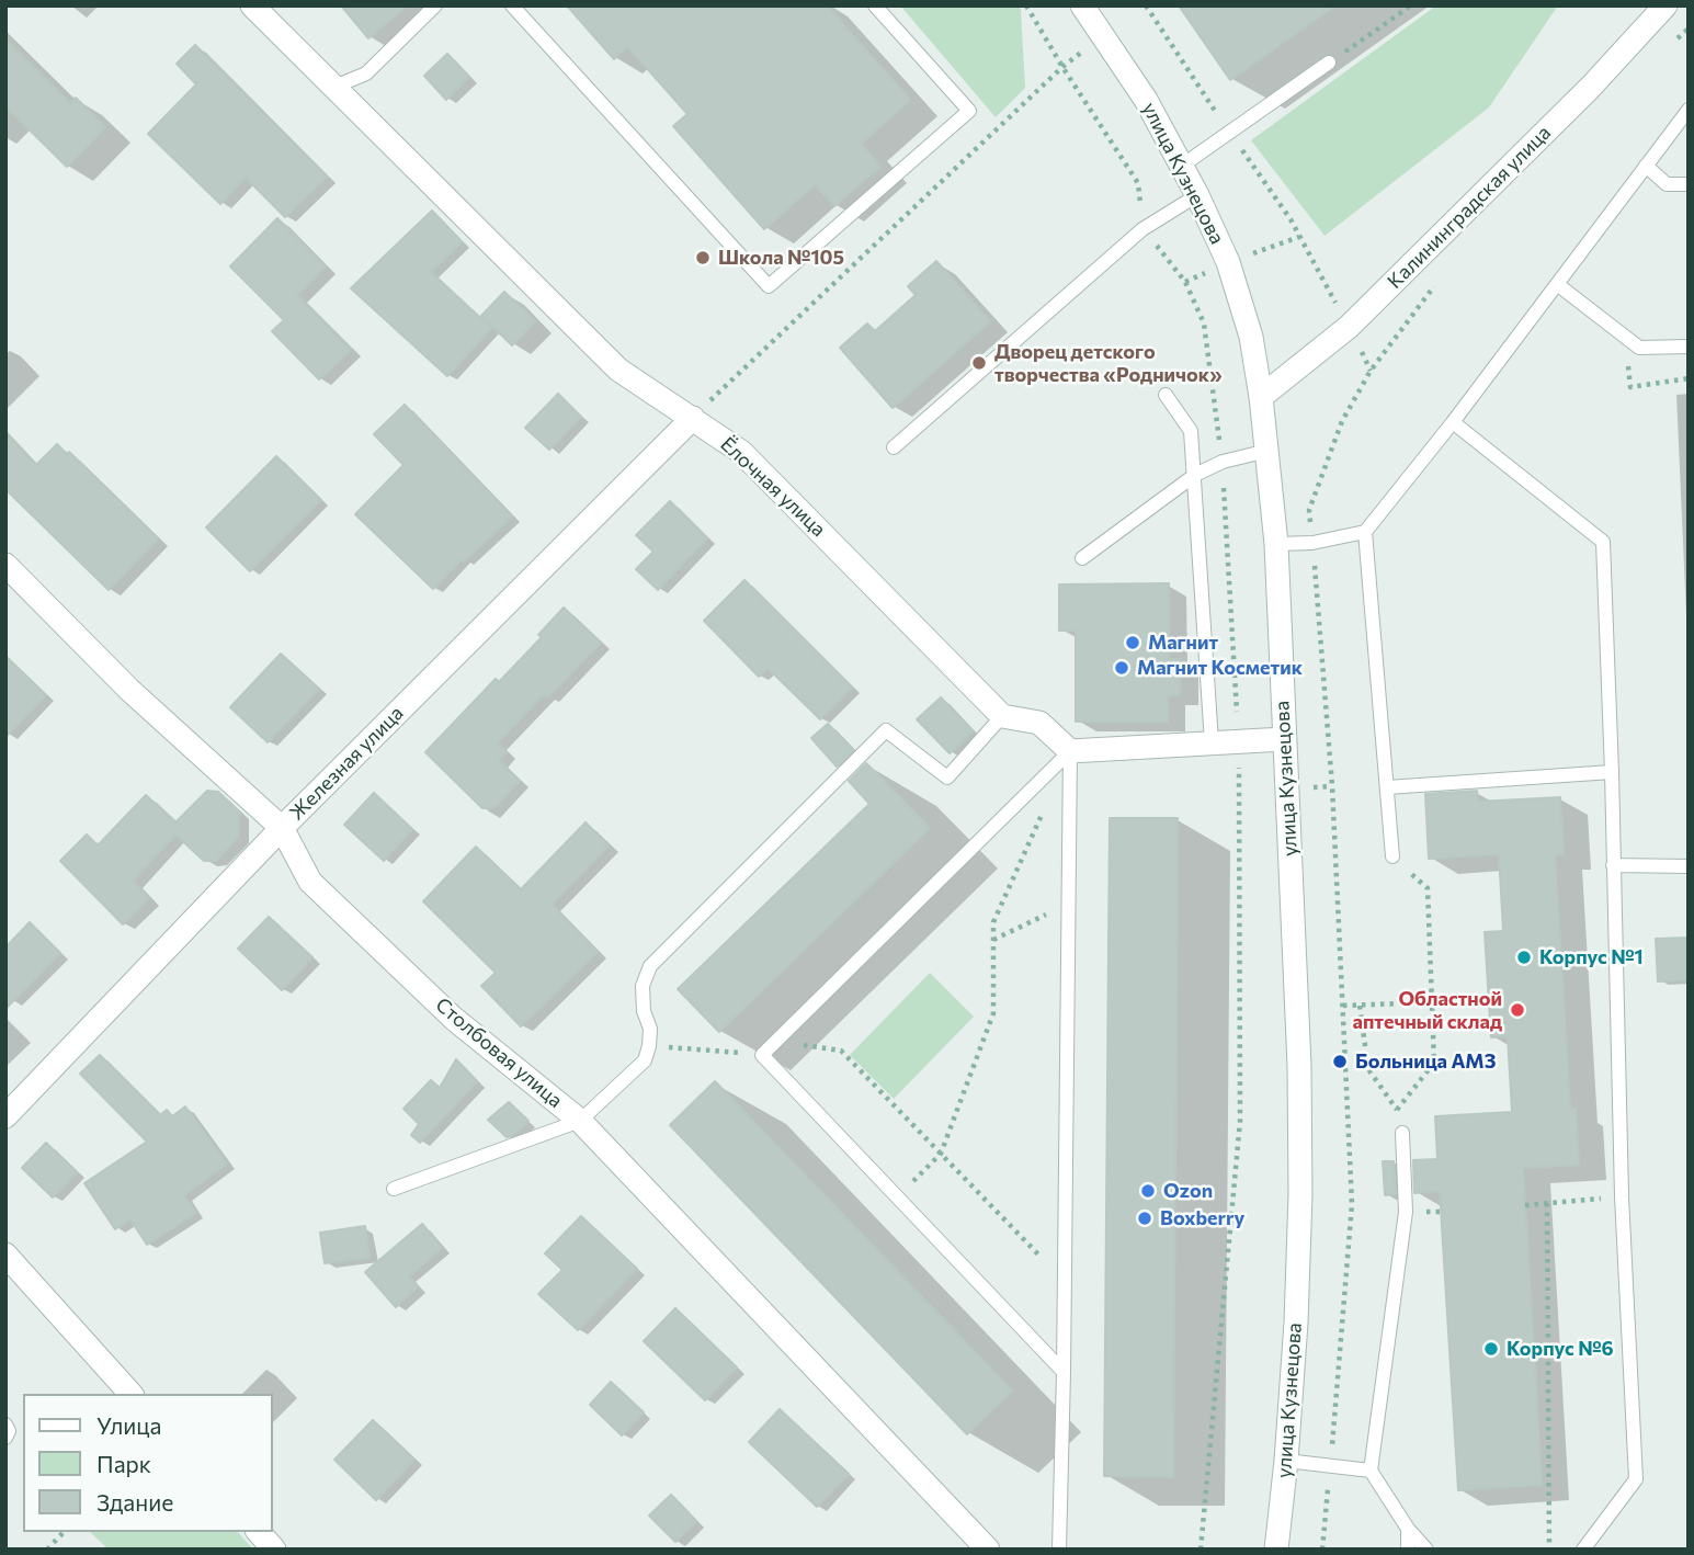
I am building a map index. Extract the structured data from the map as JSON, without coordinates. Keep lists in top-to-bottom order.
{
  "streets": {
    "street": [
      "улица Кузнецова",
      "Калининградская улица",
      "Ёлочная улица",
      "Железная улица",
      "Столбовая улица"
    ]
  },
  "crossings": [
    ["улица Кузнецова", "Калининградская улица"],
    ["Ёлочная улица", "Железная улица"],
    ["Железная улица", "Столбовая улица"]
  ],
  "places": [
    "Школа №105",
    "Дворец детского творчества «Родничок»",
    "Магнит",
    "Магнит Косметик",
    "Корпус №1",
    "Областной аптечный склад",
    "Больница АМЗ",
    "Ozon",
    "Boxberry",
    "Корпус №6"
  ],
  "legend": ["Улица", "Парк", "Здание"]
}
